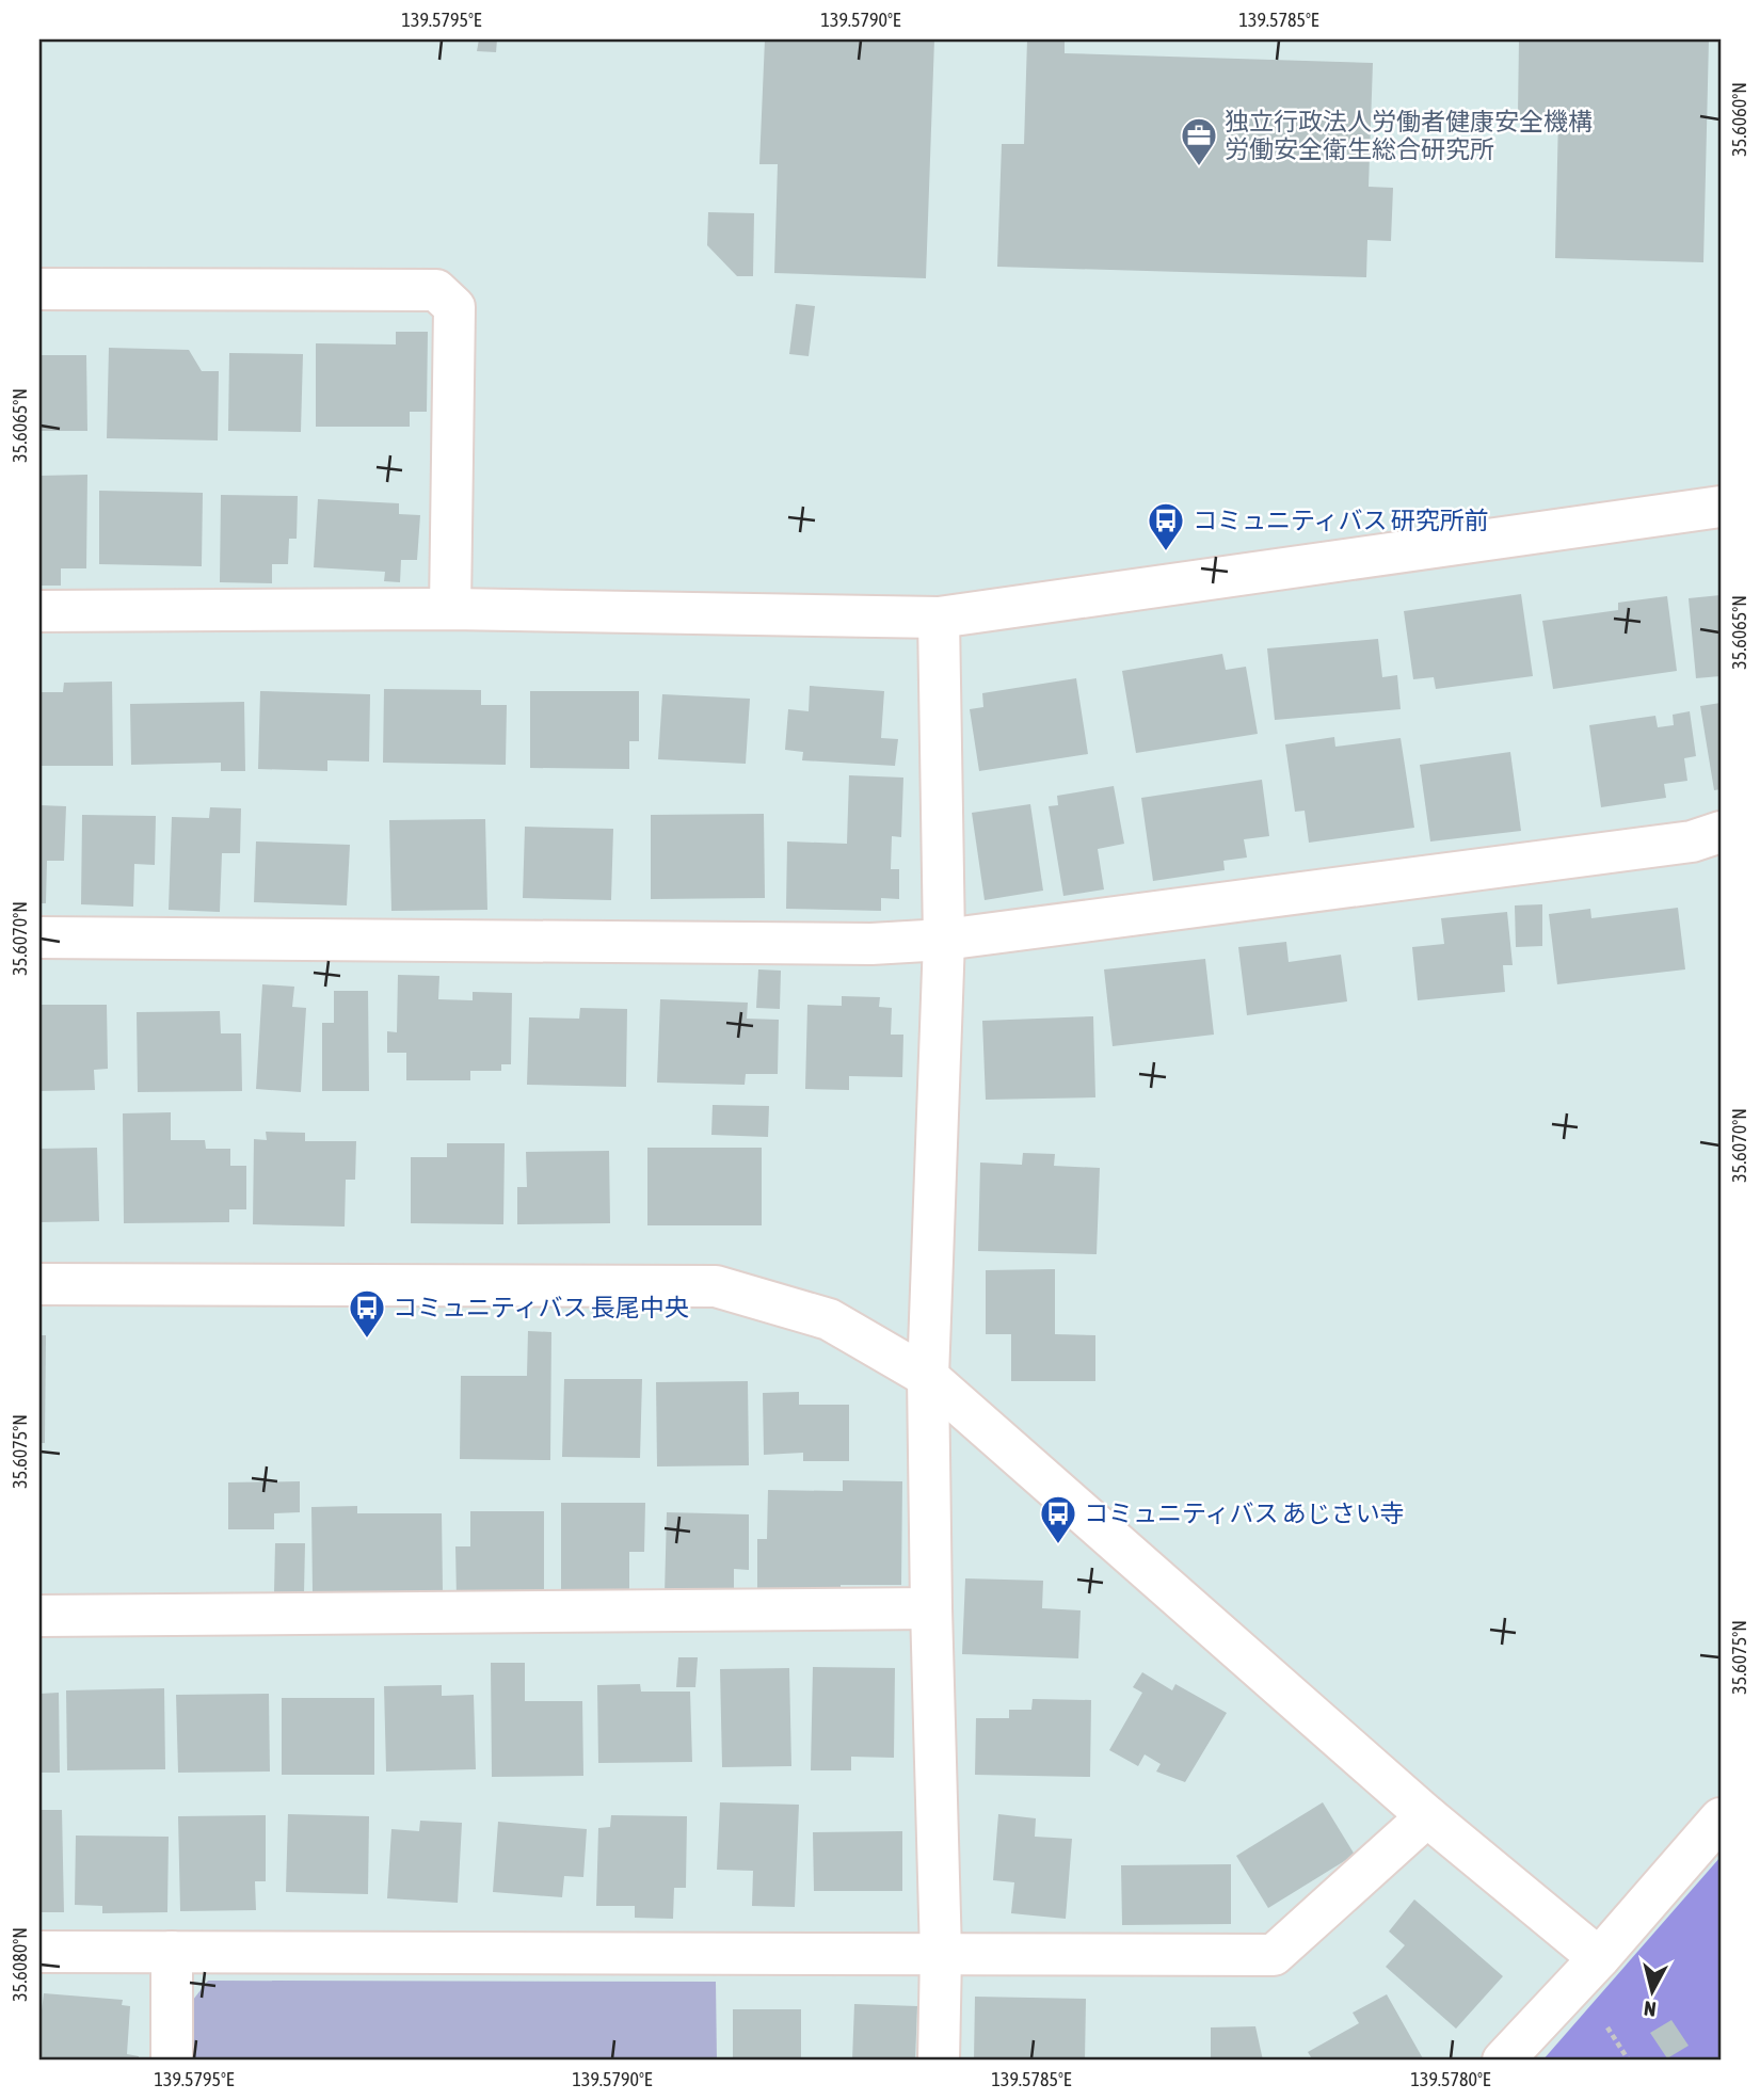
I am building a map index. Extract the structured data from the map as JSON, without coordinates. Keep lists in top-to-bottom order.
{
  "places": {
    "office": ["独立行政法人労働者健康安全機構 労働安全衛生総合研究所"],
    "bus stop": ["コミュニティバス 研究所前", "コミュニティバス 長尾中央", "コミュニティバス あじさい寺"]
  },
  "north": "bottom",
  "coordinates": [
    "139.5795°E",
    "139.5790°E",
    "139.5785°E",
    "35.6060°N",
    "35.6065°N",
    "35.6070°N",
    "35.6075°N",
    "35.6080°N",
    "139.5780°E"
  ]
}
